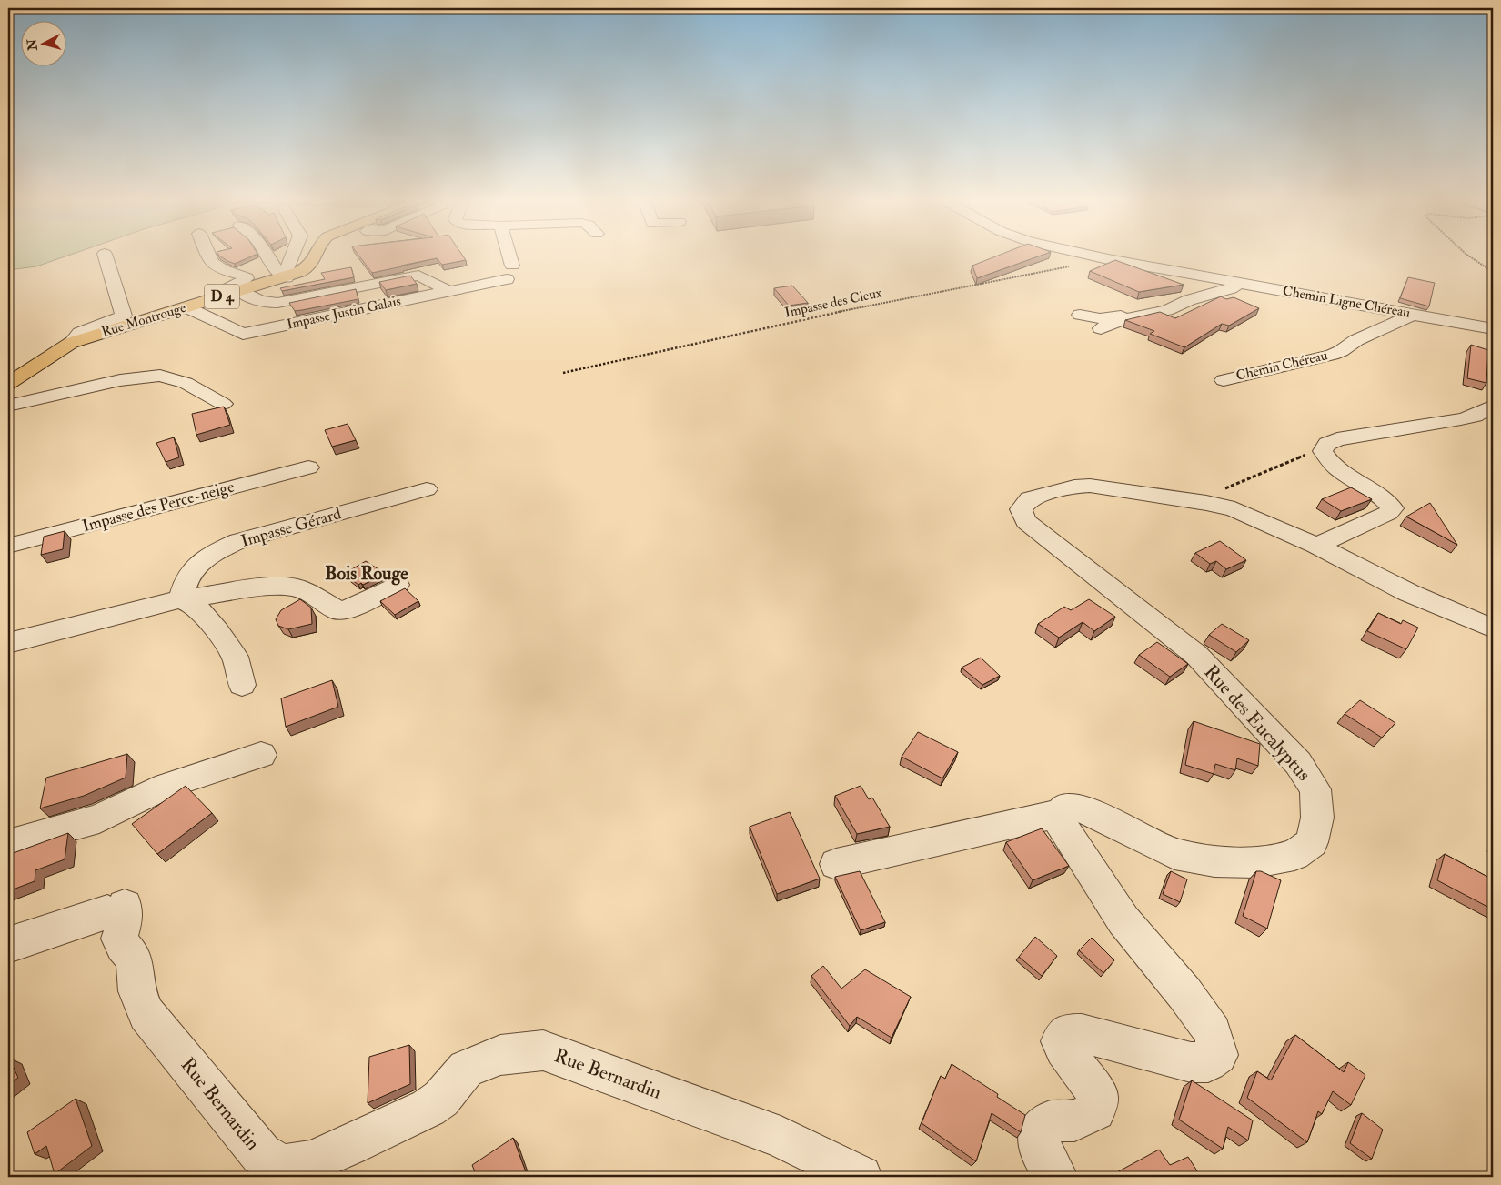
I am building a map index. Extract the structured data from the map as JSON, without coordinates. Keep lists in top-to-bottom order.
{
  "streets": {
    "main road": ["D 4", "Rue Montrouge"],
    "street": [
      "Chemin Ligne Chéreau",
      "Impasse Justin Galais",
      "Chemin Chéreau",
      "Impasse des Perce-neige",
      "Impasse Gérard",
      "Rue des Eucalyptus",
      "Rue Bernardin"
    ],
    "path": ["Impasse des Cieux"]
  },
  "crossings": [
    ["Chemin Ligne Chéreau", "Impasse des Cieux"],
    ["Chemin Ligne Chéreau", "Chemin Chéreau"],
    ["Impasse Justin Galais", "Rue Montrouge"]
  ],
  "districts": ["Bois Rouge"],
  "north": "left"
}
